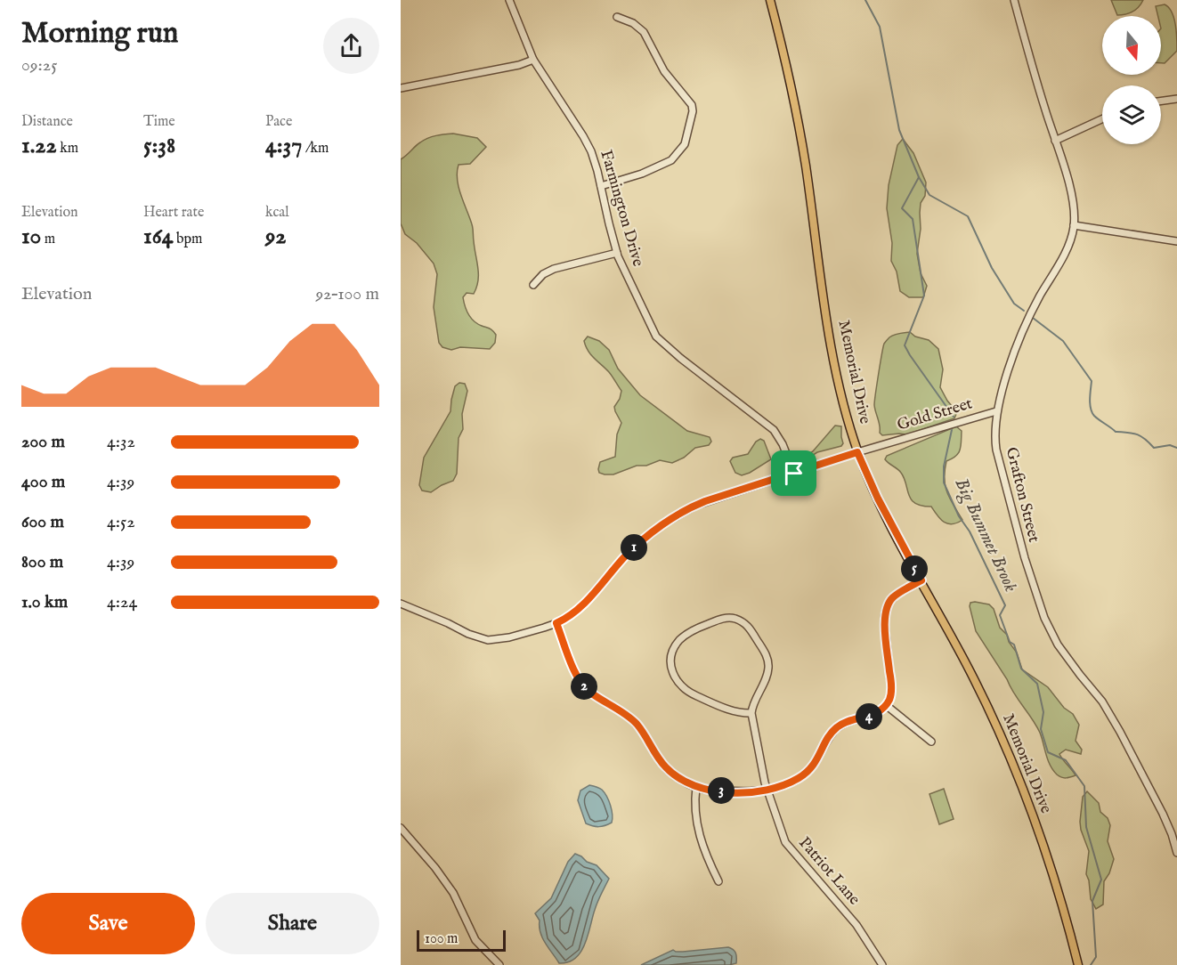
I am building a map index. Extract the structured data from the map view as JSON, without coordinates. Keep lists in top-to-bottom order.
{
  "streets": {
    "main road": ["Memorial Drive"],
    "street": [
      "Farmington Drive",
      "Gold Street",
      "Grafton Street",
      "Patriot Lane"
    ]
  },
  "crossings": [
    ["Farmington Drive", "Gold Street"],
    ["Memorial Drive", "Gold Street"],
    ["Gold Street", "Grafton Street"]
  ],
  "water": ["Big Bummet Brook"],
  "scale_bar": "100 m",
  "north": "bottom",
  "page": {
    "heading": ["Morning run", "09:25"],
    "stats": [
      ["Distance", "1.22 km"],
      ["Time", "5:38"],
      ["Pace", "4:37 /km"],
      ["Elevation", "10 m"],
      ["Heart rate", "164 bpm"],
      ["kcal", "92"]
    ],
    "chart": ["Elevation", "92–100 m"],
    "list": [
      {
        "name": "200 m",
        "note": "4:32"
      },
      {
        "name": "400 m",
        "note": "4:39"
      },
      {
        "name": "600 m",
        "note": "4:52"
      },
      {
        "name": "800 m",
        "note": "4:39"
      },
      {
        "name": "1.0 km",
        "note": "4:24"
      }
    ],
    "pins": [
      "1",
      "5",
      "2",
      "4",
      "3"
    ],
    "buttons": ["Save", "Share"],
    "scale": "100 m"
  }
}
